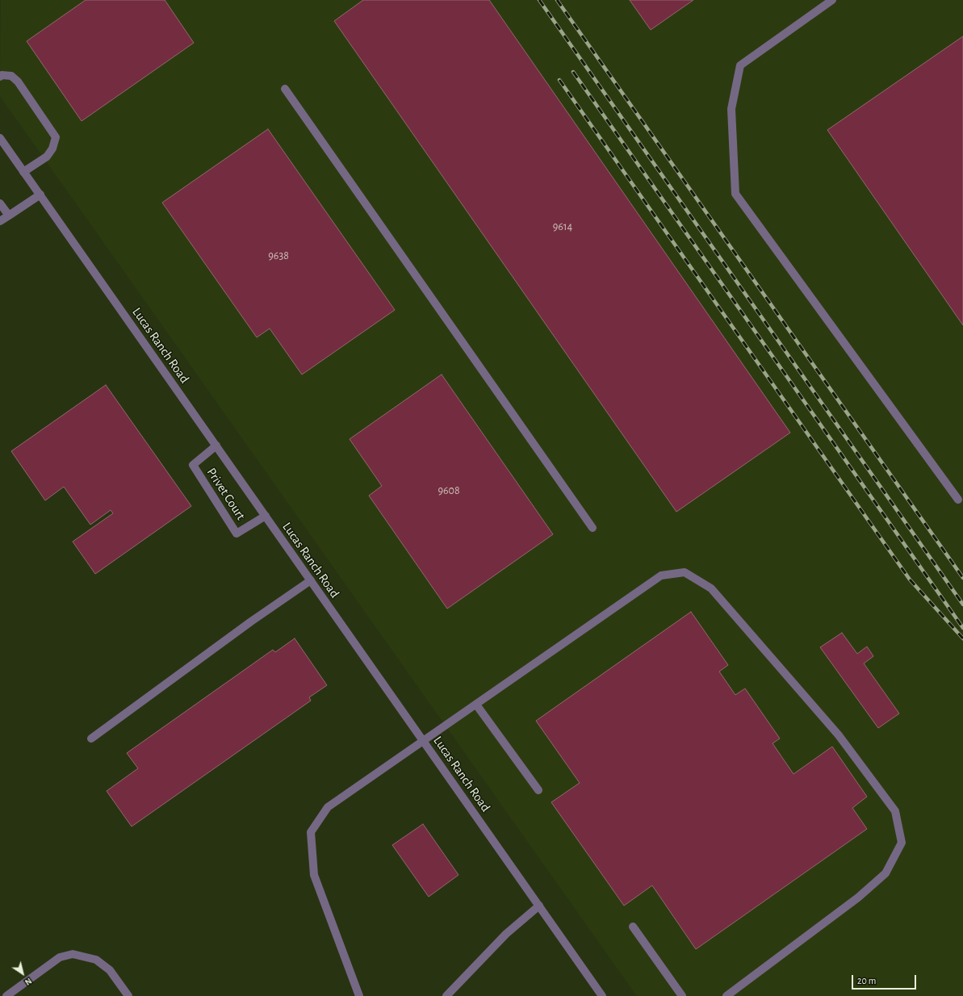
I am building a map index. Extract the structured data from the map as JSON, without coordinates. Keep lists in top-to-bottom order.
{
  "streets": {
    "street": ["Lucas Ranch Road", "Privet Court"]
  },
  "crossings": [
    ["Lucas Ranch Road", "Privet Court"]
  ],
  "house_numbers": ["9614", "9638", "9608"],
  "scale_bar": "20 m",
  "north": "bottom right"
}
